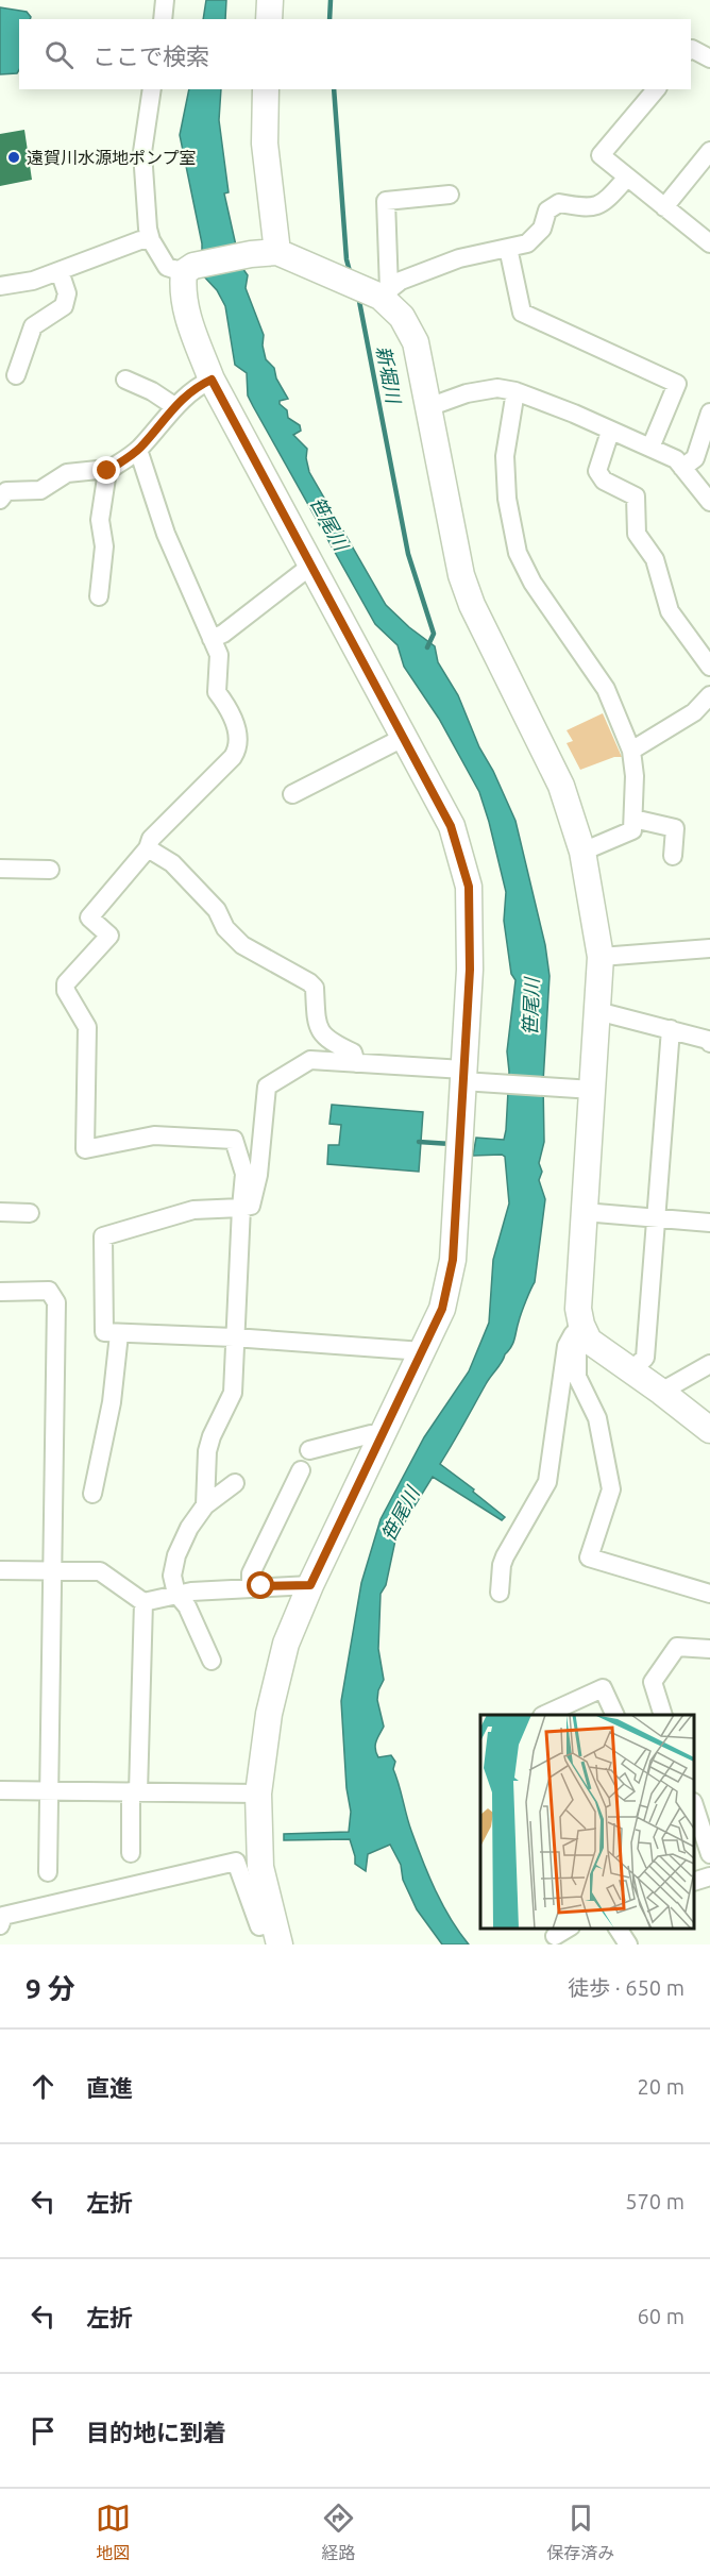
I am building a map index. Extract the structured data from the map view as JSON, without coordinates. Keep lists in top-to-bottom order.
{
  "water": ["新堀川", "笹尾川"],
  "places": ["遠賀川水源地ポンプ室"],
  "page": {
    "search": "ここで検索",
    "heading": ["9 分", "徒歩 · 650 m"],
    "list": [
      ["直進", "20 m"],
      ["左折", "570 m"],
      ["左折", "60 m"],
      "目的地に到着"
    ],
    "nav": ["地図", "経路", "保存済み"]
  }
}
